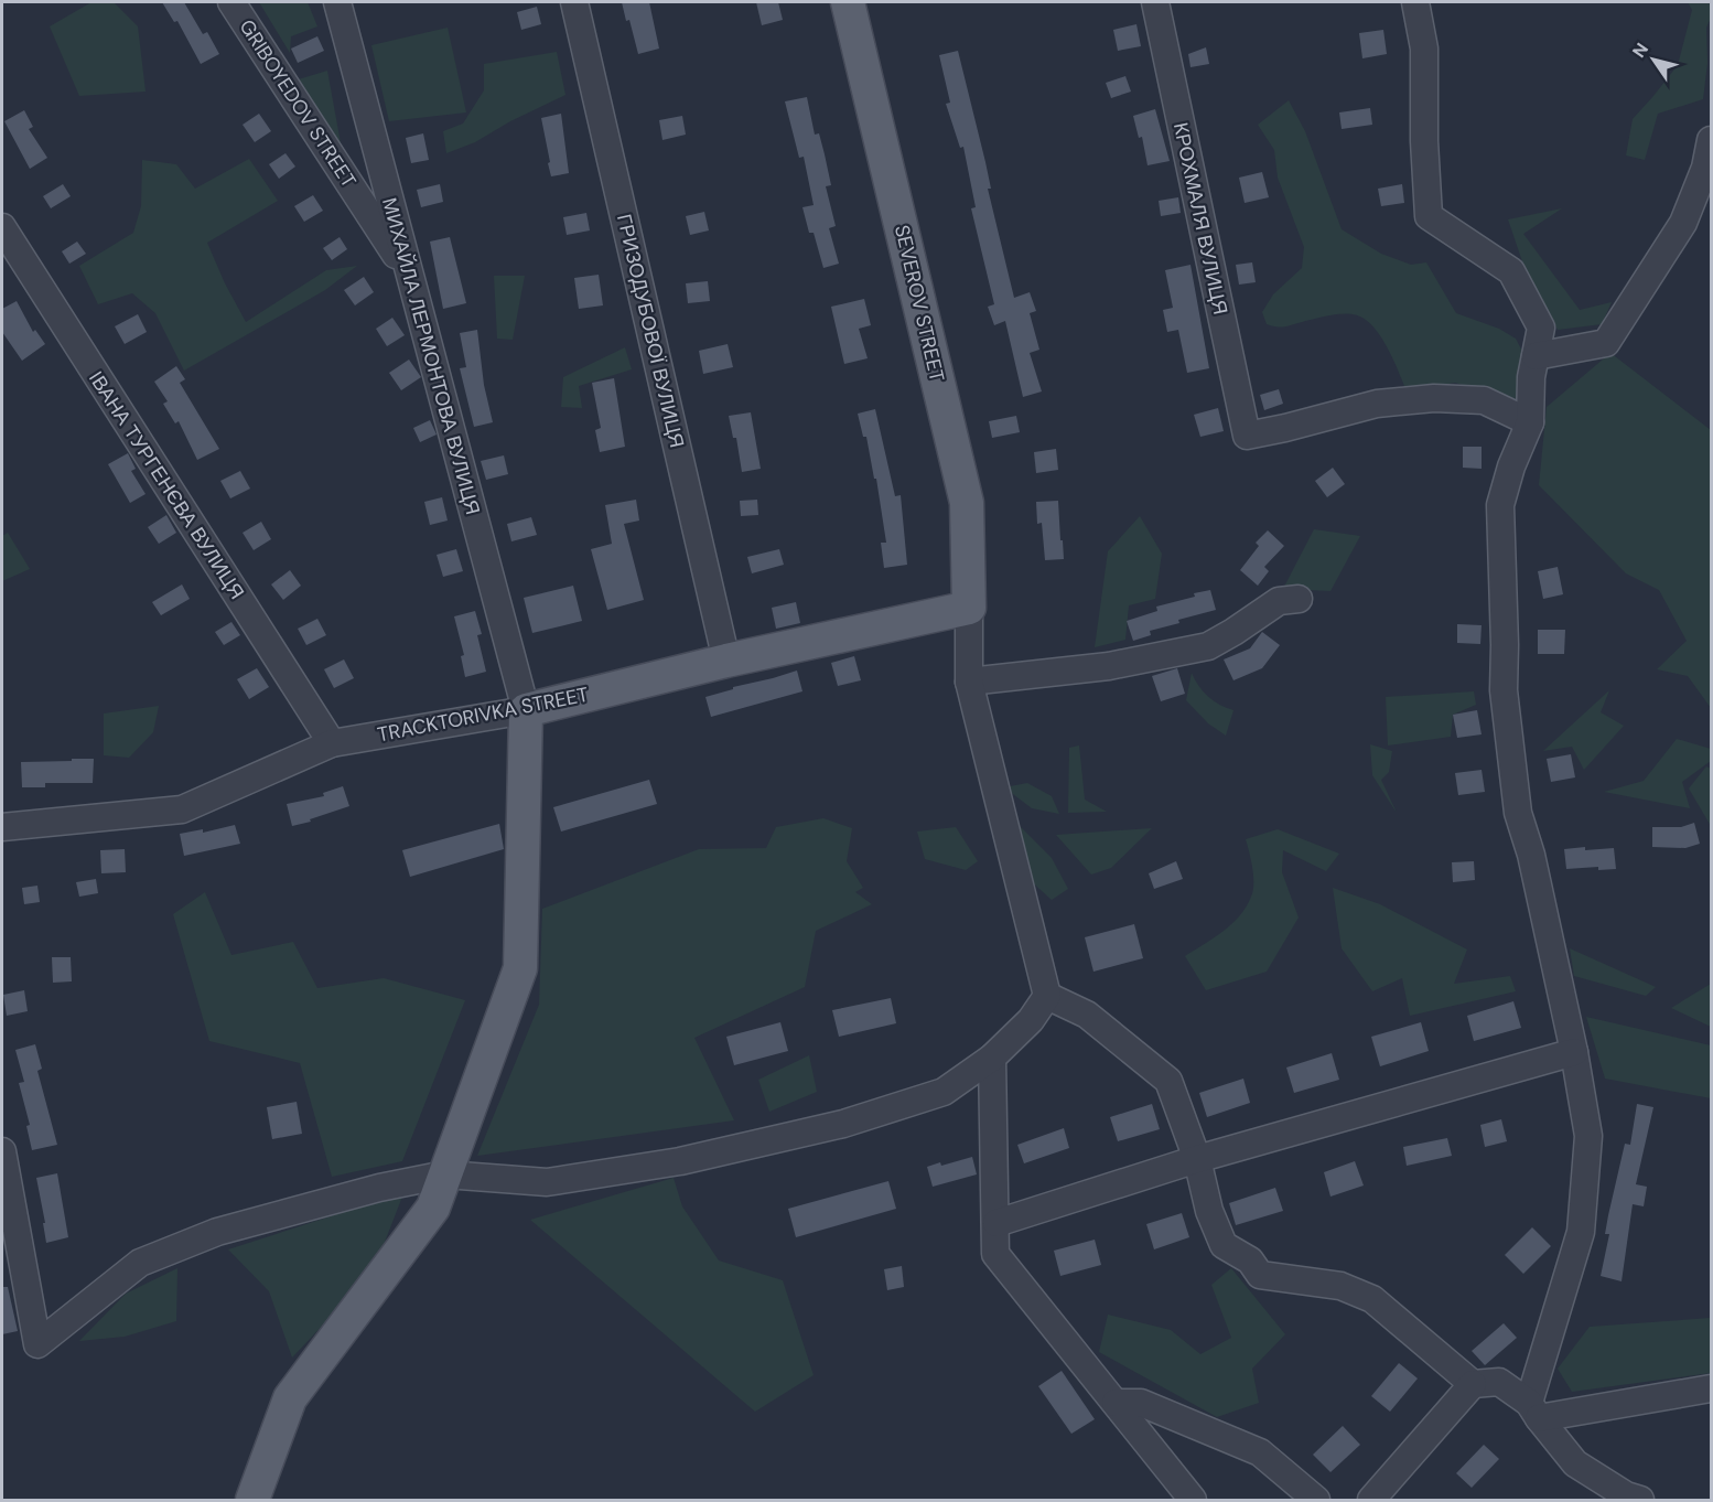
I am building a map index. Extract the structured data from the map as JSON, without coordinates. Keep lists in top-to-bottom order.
{
  "streets": {
    "main road": ["SEVEROV STREET", "TRACKTORIVKA STREET"],
    "street": [
      "GRIBOYEDOV STREET",
      "КРОХМАЛЯ ВУЛИЦЯ",
      "ГРИЗОДУБОВОЇ ВУЛИЦЯ",
      "МИХАЙЛА ЛЕРМОНТОВА ВУЛИЦЯ",
      "ІВАНА ТУРГЕНЄВА ВУЛИЦЯ"
    ]
  },
  "crossings": [
    ["GRIBOYEDOV STREET", "МИХАЙЛА ЛЕРМОНТОВА ВУЛИЦЯ"],
    ["SEVEROV STREET", "TRACKTORIVKA STREET"],
    ["ГРИЗОДУБОВОЇ ВУЛИЦЯ", "TRACKTORIVKA STREET"],
    ["МИХАЙЛА ЛЕРМОНТОВА ВУЛИЦЯ", "TRACKTORIVKA STREET"],
    ["ІВАНА ТУРГЕНЄВА ВУЛИЦЯ", "TRACKTORIVKA STREET"]
  ],
  "north": "top left"
}
